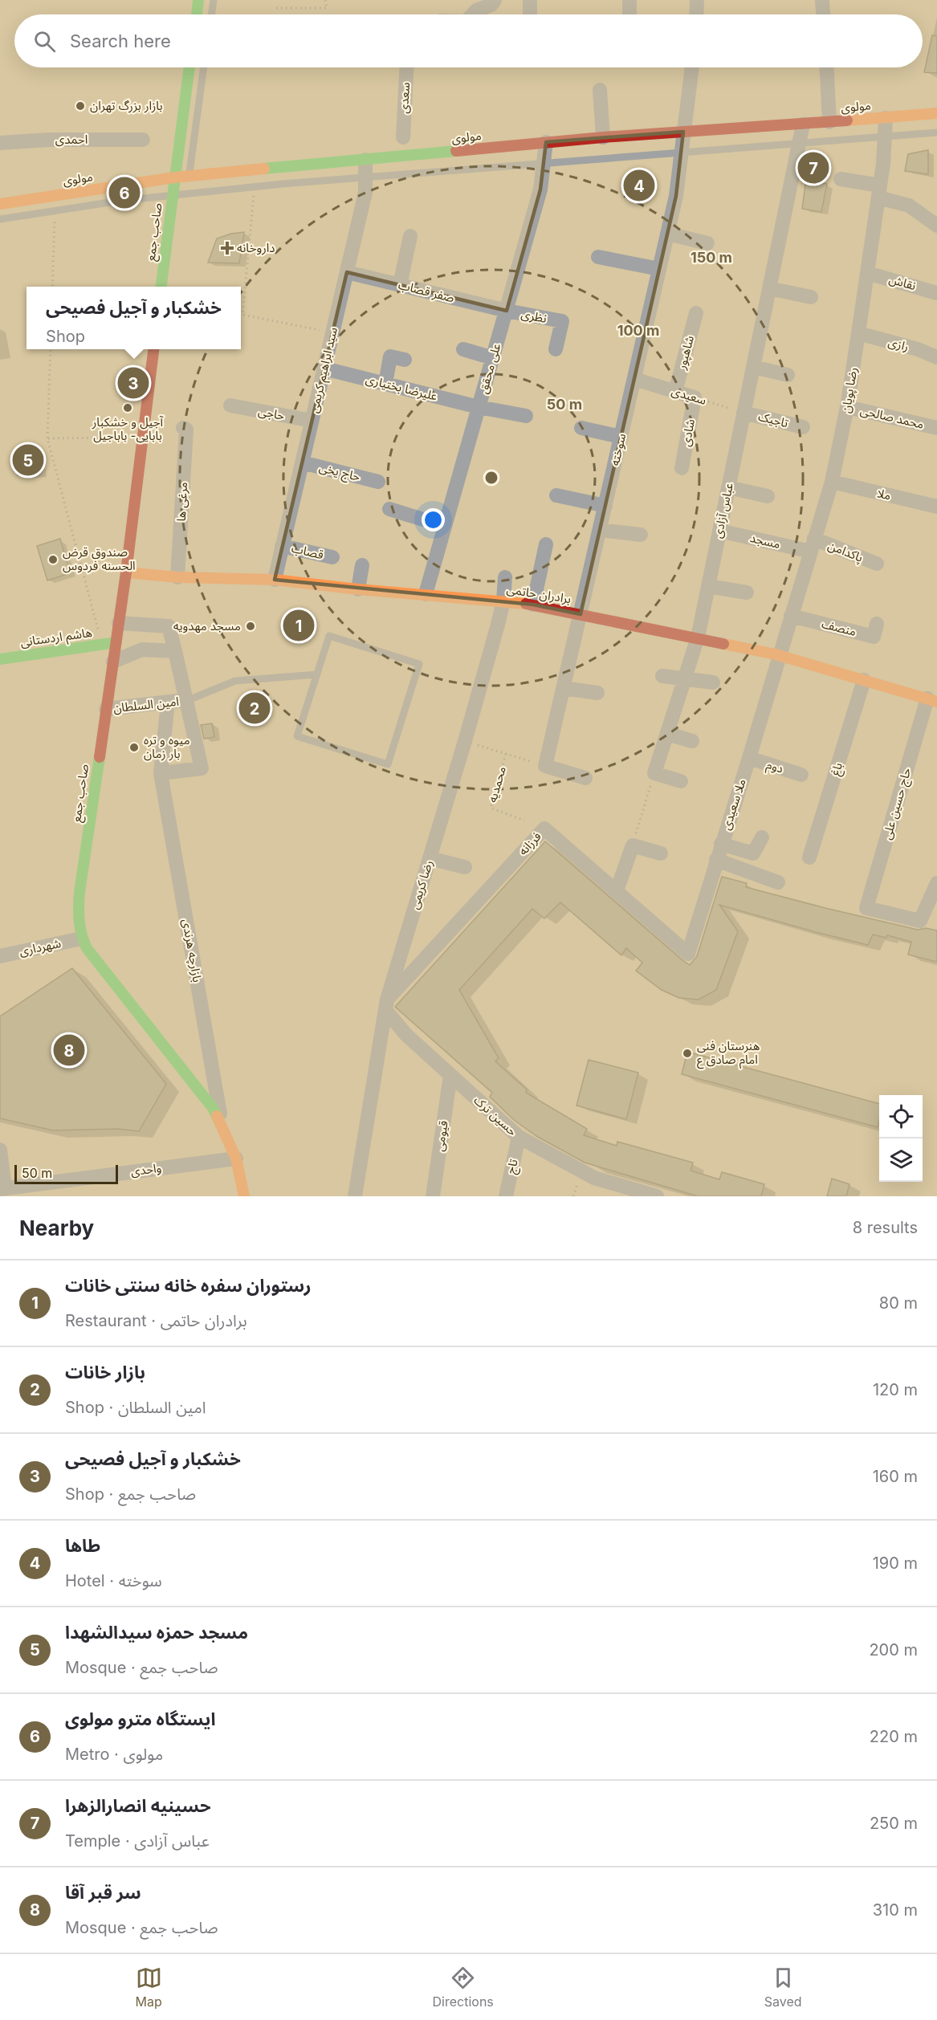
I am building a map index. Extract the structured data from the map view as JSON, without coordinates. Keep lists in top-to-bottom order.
{
  "streets": {
    "main road": [
      "مولوی",
      "صاحب جمع",
      "برادران حاتمی",
      "هاشم اردستانی"
    ],
    "street": [
      "سعدی",
      "احمدی",
      "نقاش",
      "صفر قصاب",
      "نظری",
      "رازی",
      "شاهپور",
      "علی محقق",
      "سید ابراهیم کریمی",
      "علیرضا بختیاری",
      "رضا پویان",
      "سعیدی",
      "حاجی",
      "محمد صالحی",
      "تاجیک",
      "شادی",
      "سوخته",
      "حاج یخی",
      "ملا",
      "مرغی ها",
      "عباس آزادی",
      "مسجد",
      "قصاب",
      "پاکدامن",
      "منصف",
      "امین السلطان",
      "دوم",
      "باغ",
      "حاج حسین علی",
      "ملا سعیدی",
      "فرزانه",
      "رضا کریمی",
      "شهرداری",
      "بازارچه هرندی",
      "حسین ترک",
      "قیومی",
      "تاج",
      "واحدی"
    ],
    "path": ["محمدیه"]
  },
  "crossings": [
    ["مولوی", "صاحب جمع"],
    ["مولوی", "علی محقق"],
    ["مولوی", "سید ابراهیم کریمی"],
    ["مولوی", "رضا پویان"],
    ["مولوی", "سوخته"],
    ["مولوی", "عباس آزادی"],
    ["صاحب جمع", "برادران حاتمی"],
    ["صاحب جمع", "هاشم اردستانی"],
    ["صاحب جمع", "امین السلطان"],
    ["صاحب جمع", "شهرداری"],
    ["صاحب جمع", "بازارچه هرندی"],
    ["صاحب جمع", "واحدی"],
    ["نقاش", "رضا پویان"],
    ["صفر قصاب", "نظری"],
    ["صفر قصاب", "علی محقق"],
    ["صفر قصاب", "سید ابراهیم کریمی"],
    ["نظری", "علی محقق"],
    ["رازی", "رضا پویان"],
    ["شاهپور", "سعیدی"],
    ["علی محقق", "علیرضا بختیاری"],
    ["علی محقق", "برادران حاتمی"],
    ["سید ابراهیم کریمی", "علیرضا بختیاری"],
    ["سید ابراهیم کریمی", "حاجی"],
    ["سید ابراهیم کریمی", "حاج یخی"],
    ["سید ابراهیم کریمی", "قصاب"],
    ["سید ابراهیم کریمی", "برادران حاتمی"],
    ["رضا پویان", "محمد صالحی"],
    ["رضا پویان", "ملا"],
    ["رضا پویان", "مسجد"],
    ["رضا پویان", "پاکدامن"],
    ["رضا پویان", "برادران حاتمی"],
    ["رضا پویان", "منصف"],
    ["رضا پویان", "ملا سعیدی"],
    ["سعیدی", "تاجیک"],
    ["سعیدی", "شادی"],
    ["سعیدی", "سوخته"],
    ["سعیدی", "عباس آزادی"],
    ["تاجیک", "عباس آزادی"],
    ["سوخته", "برادران حاتمی"],
    ["سوخته", "محمدیه"],
    ["مرغی ها", "برادران حاتمی"],
    ["عباس آزادی", "مسجد"],
    ["عباس آزادی", "برادران حاتمی"],
    ["مسجد", "پاکدامن"],
    ["برادران حاتمی", "باغ"],
    ["برادران حاتمی", "حاج حسین علی"],
    ["برادران حاتمی", "ملا سعیدی"],
    ["برادران حاتمی", "رضا کریمی"],
    ["امین السلطان", "بازارچه هرندی"],
    ["دوم", "ملا سعیدی"],
    ["محمدیه", "رضا کریمی"],
    ["ملا سعیدی", "فرزانه"],
    ["فرزانه", "رضا کریمی"],
    ["فرزانه", "حسین ترک"],
    ["رضا کریمی", "حسین ترک"],
    ["حسین ترک", "قیومی"],
    ["حسین ترک", "تاج"]
  ],
  "places": {
    "other": [
      "بازار بزرگ تهران",
      "آجیل و خشکبار بابایی- باباجیل",
      "صندوق قرض الحسنه فردوس",
      "مسجد مهدویه",
      "میوه و تره بار زمان",
      "هنرستان فنی امام صادق ع"
    ],
    "health": ["داروخانه"]
  },
  "scale_bar": "50 m",
  "page": {
    "search": "Search here",
    "pins": [
      "7",
      "4",
      "6",
      "3",
      "5",
      "1",
      "2",
      "8"
    ],
    "popup": ["خشکبار و آجیل فصیحی", "Shop"],
    "scale": "50 m",
    "heading": ["Nearby", "8 results"],
    "list": [
      {
        "mark": "1",
        "name": "رستوران سفره خانه سنتی خانات",
        "note": "Restaurant · برادران حاتمی",
        "value": "80 m"
      },
      {
        "mark": "2",
        "name": "بازار خانات",
        "note": "Shop · امین السلطان",
        "value": "120 m"
      },
      {
        "mark": "3",
        "name": "خشکبار و آجیل فصیحی",
        "note": "Shop · صاحب جمع",
        "value": "160 m"
      },
      {
        "mark": "4",
        "name": "طاها",
        "note": "Hotel · سوخته",
        "value": "190 m"
      },
      {
        "mark": "5",
        "name": "مسجد حمزه سیدالشهدا",
        "note": "Mosque · صاحب جمع",
        "value": "200 m"
      },
      {
        "mark": "6",
        "name": "ایستگاه مترو مولوی",
        "note": "Metro · مولوی",
        "value": "220 m"
      },
      {
        "mark": "7",
        "name": "حسینیه انصارالزهرا",
        "note": "Temple · عباس آزادی",
        "value": "250 m"
      },
      {
        "mark": "8",
        "name": "سر قبر آقا",
        "note": "Mosque · صاحب جمع",
        "value": "310 m"
      }
    ],
    "nav": ["Map", "Directions", "Saved"]
  },
  "rings": ["150 m", "100 m", "50 m"]
}
